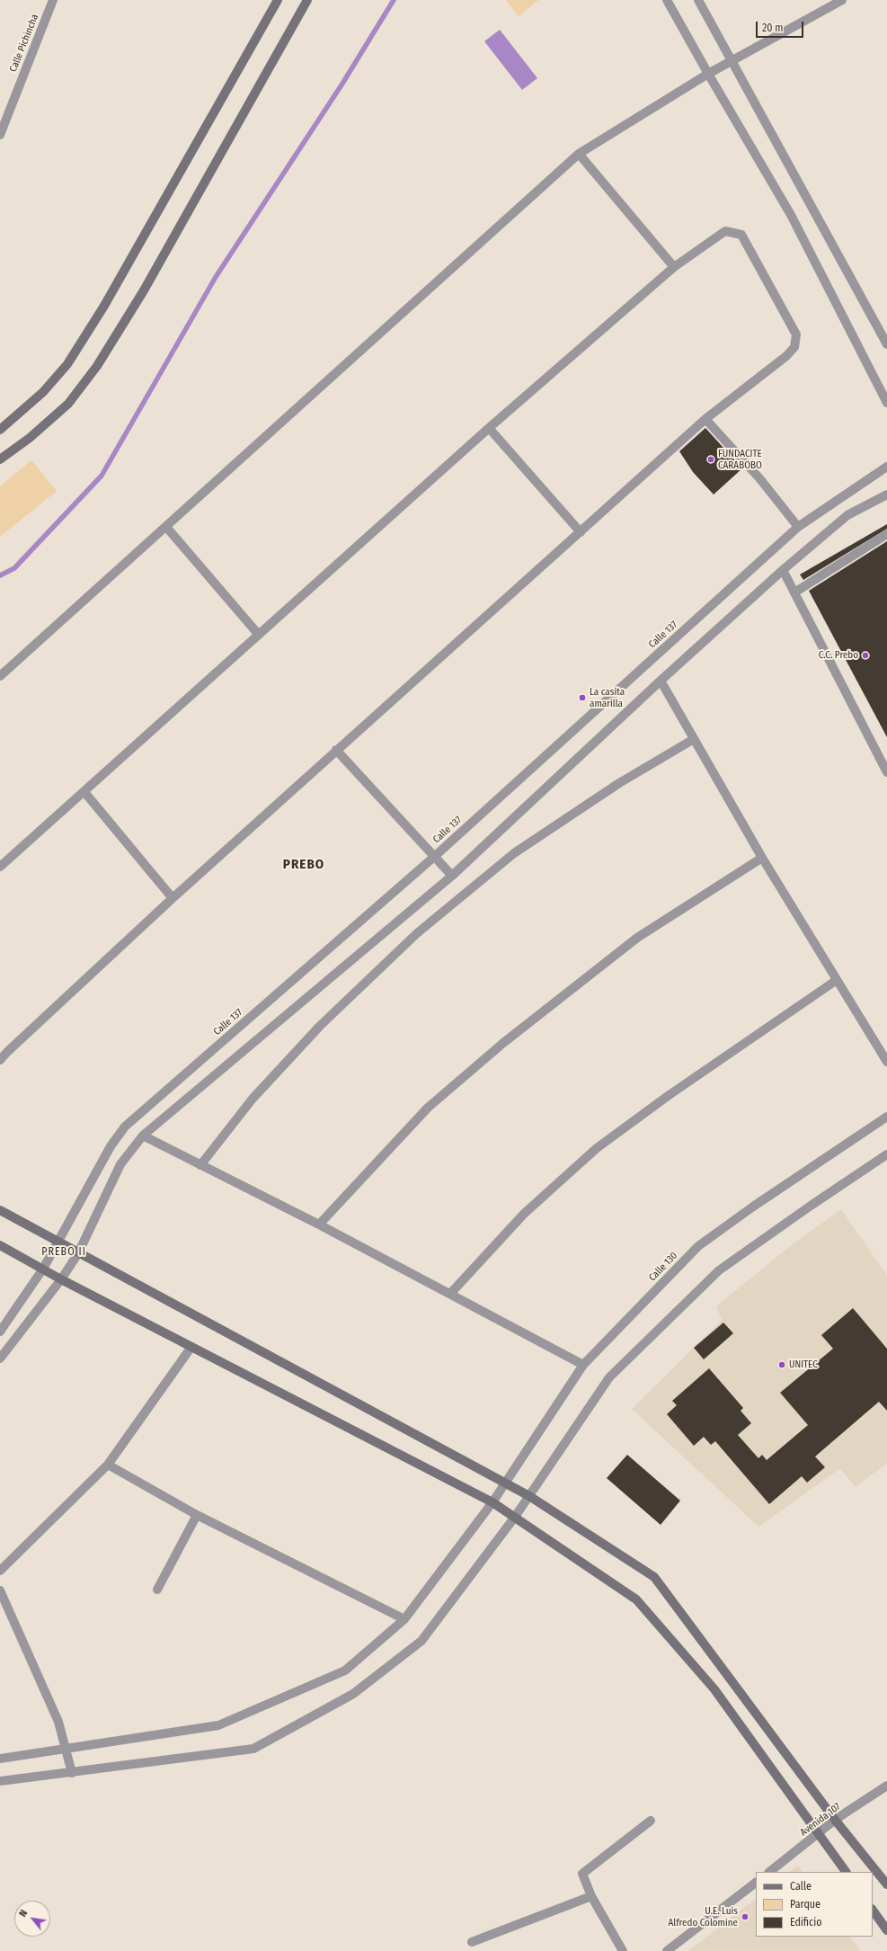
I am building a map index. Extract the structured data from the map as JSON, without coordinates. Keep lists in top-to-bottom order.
{
  "streets": {
    "street": [
      "Calle Pichincha",
      "Calle 137",
      "Calle 130",
      "Avenida 107"
    ]
  },
  "districts": ["PREBO", "PREBO II"],
  "places": [
    "FUNDACITE CARABOBO",
    "C.C. Prebo",
    "La casita amarilla",
    "UNITEC",
    "U.E. Luis Alfredo Colomine"
  ],
  "legend": ["Calle", "Parque", "Edificio"],
  "scale_bar": "20 m",
  "north": "top left"
}
